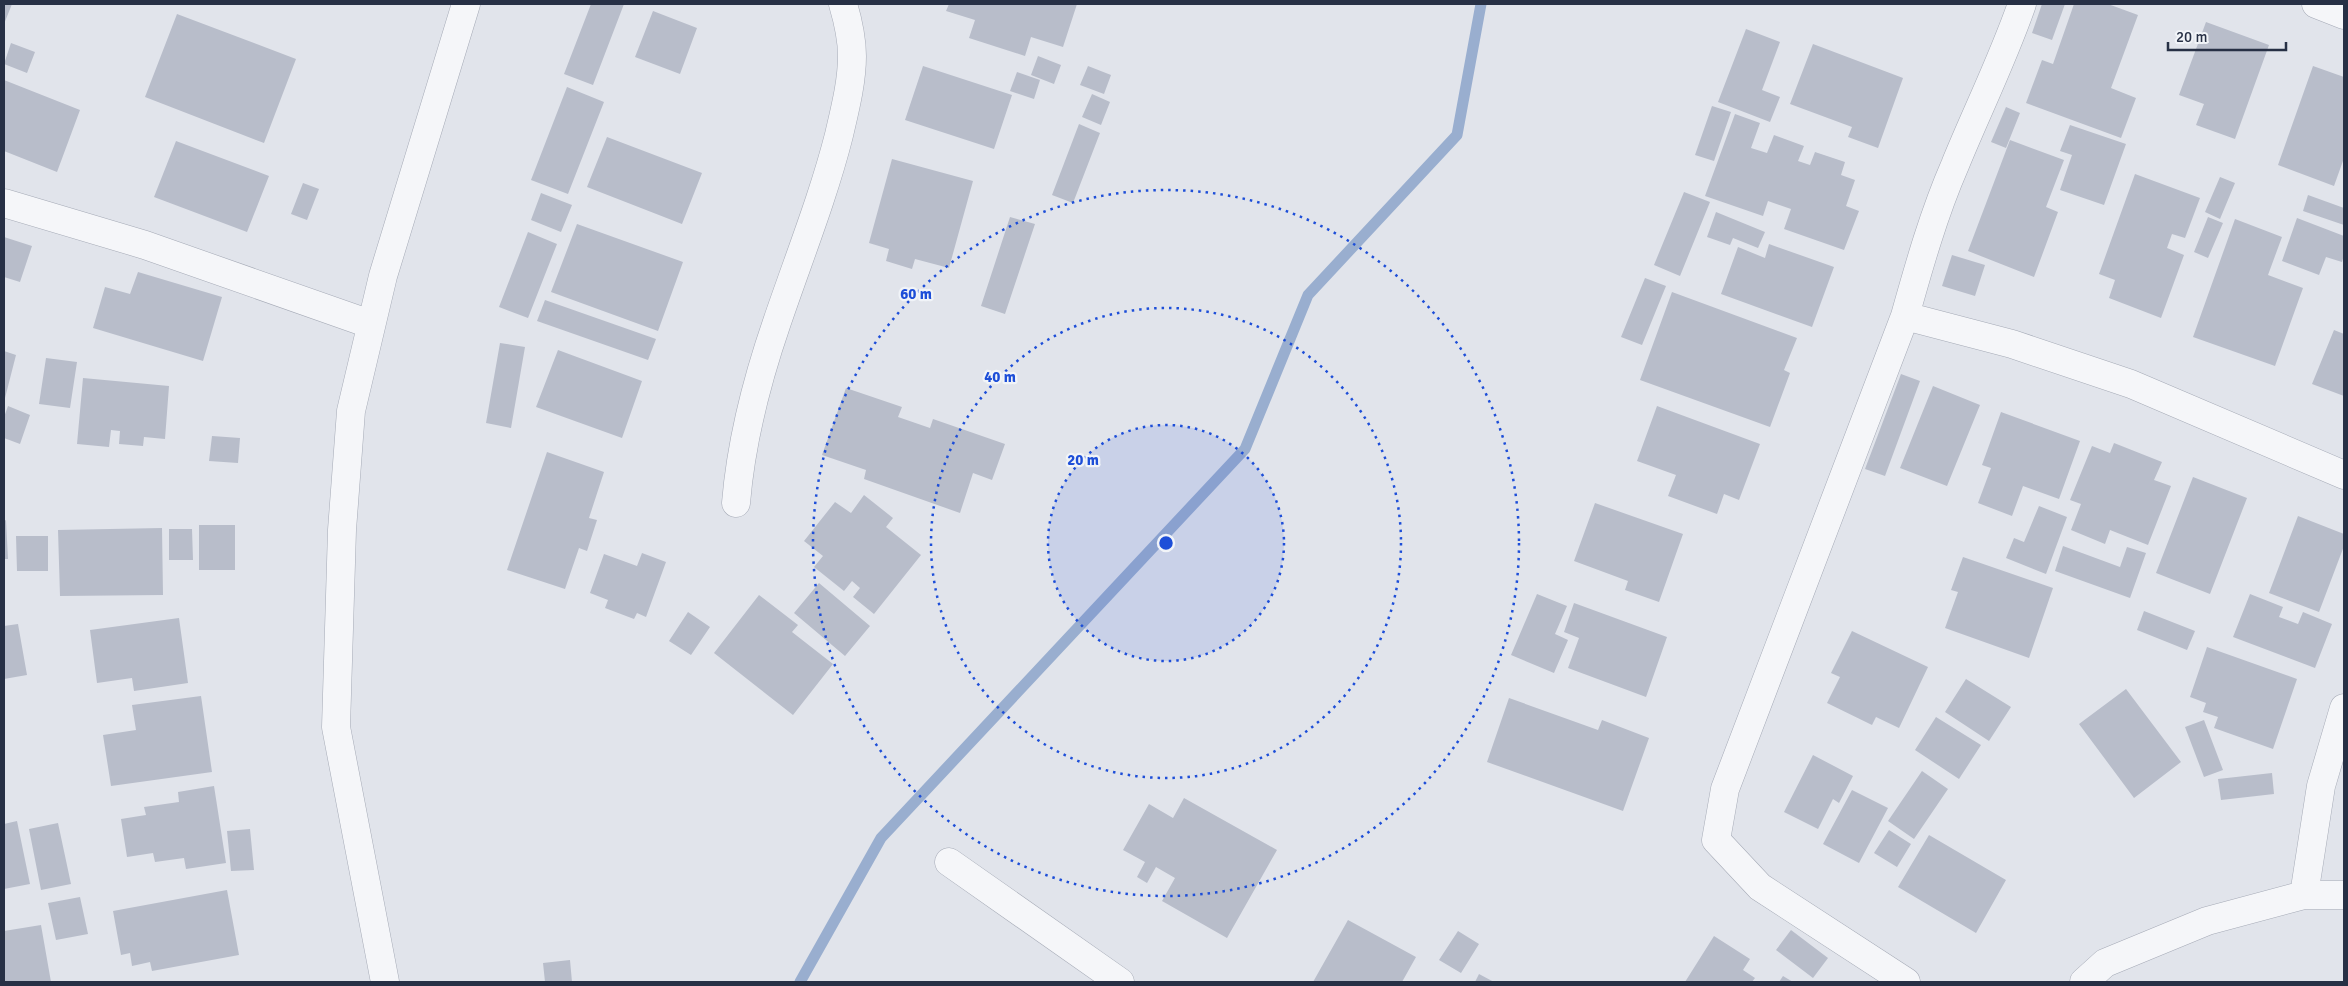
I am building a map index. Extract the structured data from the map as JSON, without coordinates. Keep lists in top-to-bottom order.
{
  "scale_bar": "20 m",
  "rings": ["60 m", "40 m", "20 m"]
}
